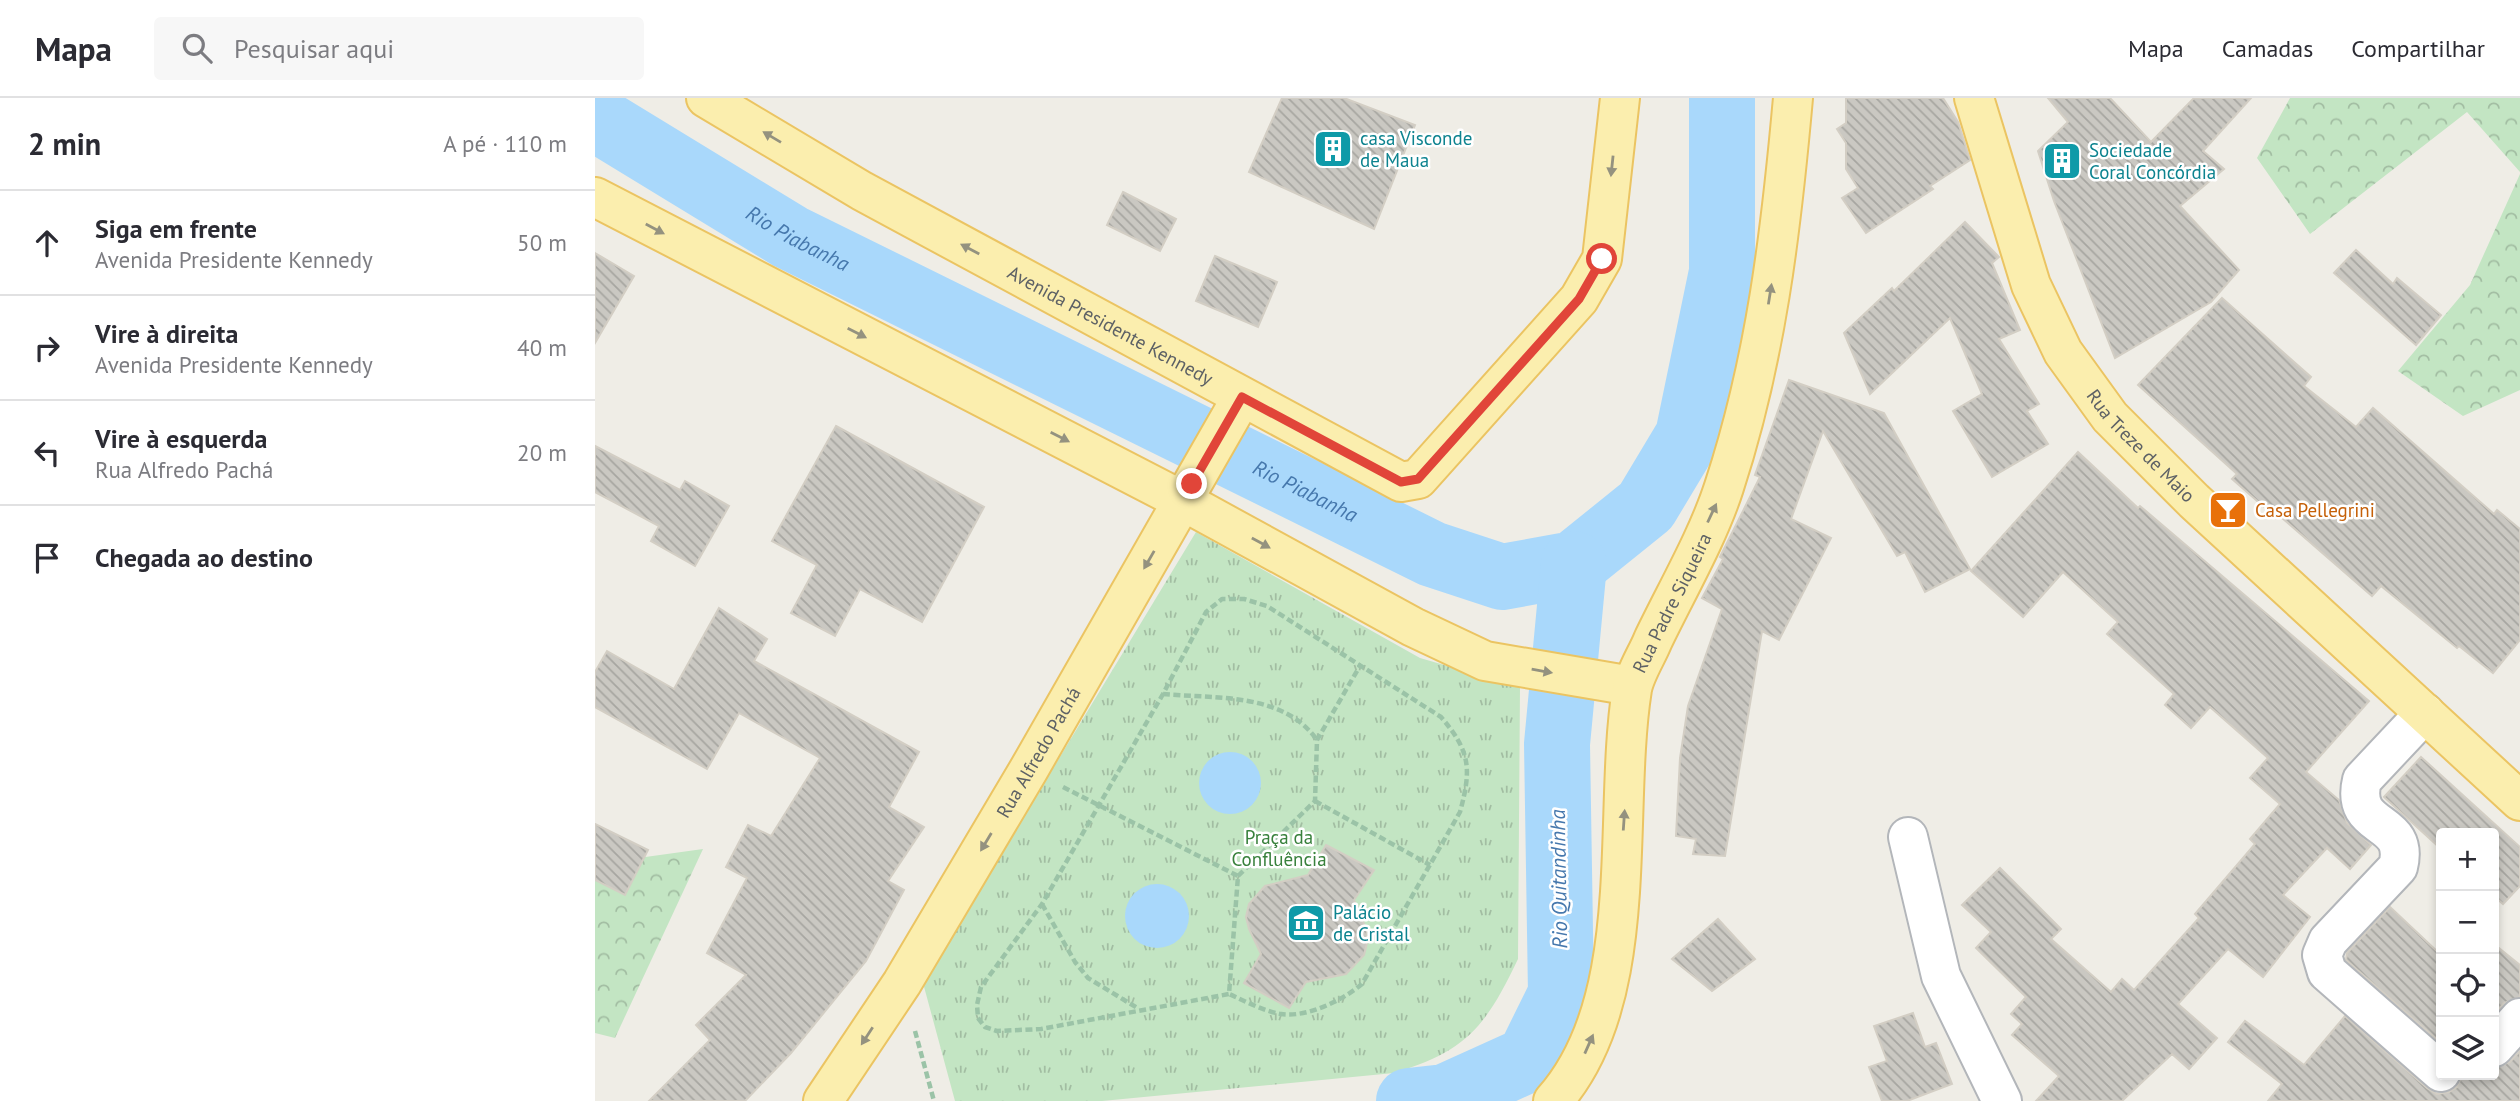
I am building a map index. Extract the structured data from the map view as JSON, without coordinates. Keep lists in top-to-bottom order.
{
  "streets": {
    "main road": [
      "Avenida Presidente Kennedy",
      "Rua Treze de Maio",
      "Rua Padre Siqueira",
      "Rua Alfredo Pachá"
    ]
  },
  "crossings": [
    ["Avenida Presidente Kennedy", "Rua Alfredo Pachá"]
  ],
  "one_way": ["Rua Padre Siqueira", "Rua Alfredo Pachá"],
  "water": ["Rio Piabanha", "Rio Quitandinha"],
  "parks": ["Praça da Confluência"],
  "places": {
    "building": ["casa Visconde de Maua", "Sociedade Coral Concórdia"],
    "bar": ["Casa Pellegrini"],
    "museum": ["Palácio de Cristal"]
  },
  "page": {
    "header": "Mapa",
    "search": "Pesquisar aqui",
    "nav": ["Mapa", "Camadas", "Compartilhar"],
    "heading": ["2 min", "A pé · 110 m"],
    "list": [
      ["Siga em frente", "Avenida Presidente Kennedy", "50 m"],
      ["Vire à direita", "Avenida Presidente Kennedy", "40 m"],
      ["Vire à esquerda", "Rua Alfredo Pachá", "20 m"],
      "Chegada ao destino"
    ],
    "map_buttons": ["+", "−"]
  }
}
